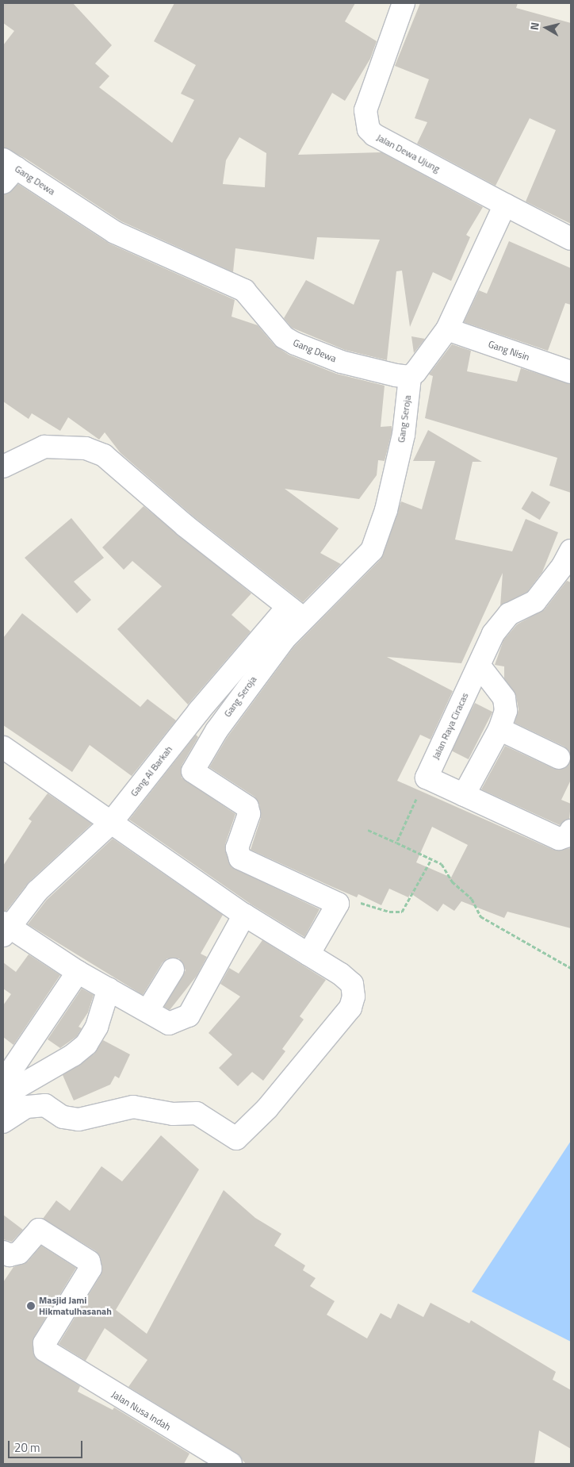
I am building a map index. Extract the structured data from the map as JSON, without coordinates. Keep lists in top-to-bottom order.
{
  "streets": {
    "street": [
      "Jalan Dewa Ujung",
      "Gang Dewa",
      "Gang Nisin",
      "Gang Seroja",
      "Jalan Raya Ciracas",
      "Gang Al Barkah",
      "Jalan Nusa Indah"
    ]
  },
  "crossings": [
    ["Gang Dewa", "Gang Seroja"],
    ["Gang Seroja", "Gang Al Barkah"]
  ],
  "places": ["Masjid Jami Hikmatulhasanah"],
  "scale_bar": "20 m",
  "north": "left"
}
